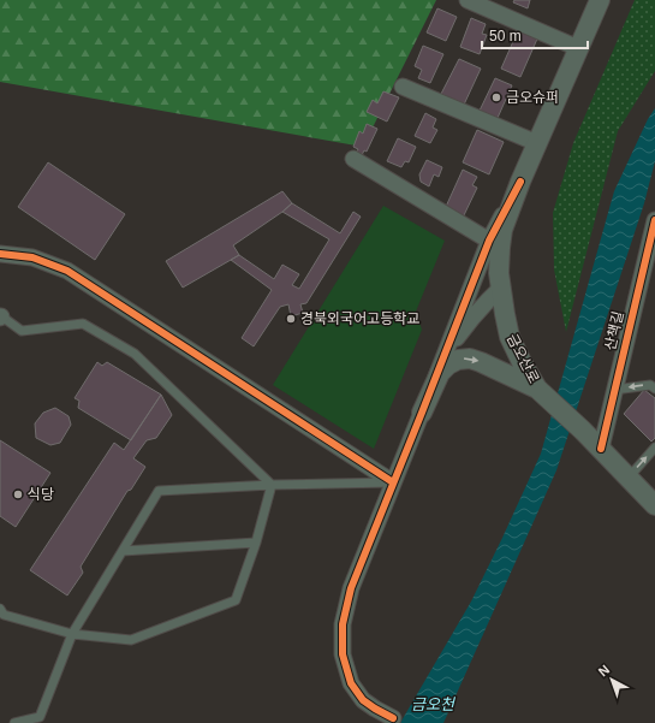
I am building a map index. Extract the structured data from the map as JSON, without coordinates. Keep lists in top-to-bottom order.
{
  "streets": {
    "street": ["산책길", "금오산로"]
  },
  "crossings": [
    ["산책길", "금오산로"]
  ],
  "water": ["금오천"],
  "places": ["금오슈퍼", "경북외국어고등학교", "식당"],
  "scale_bar": "50 m",
  "north": "top left"
}
